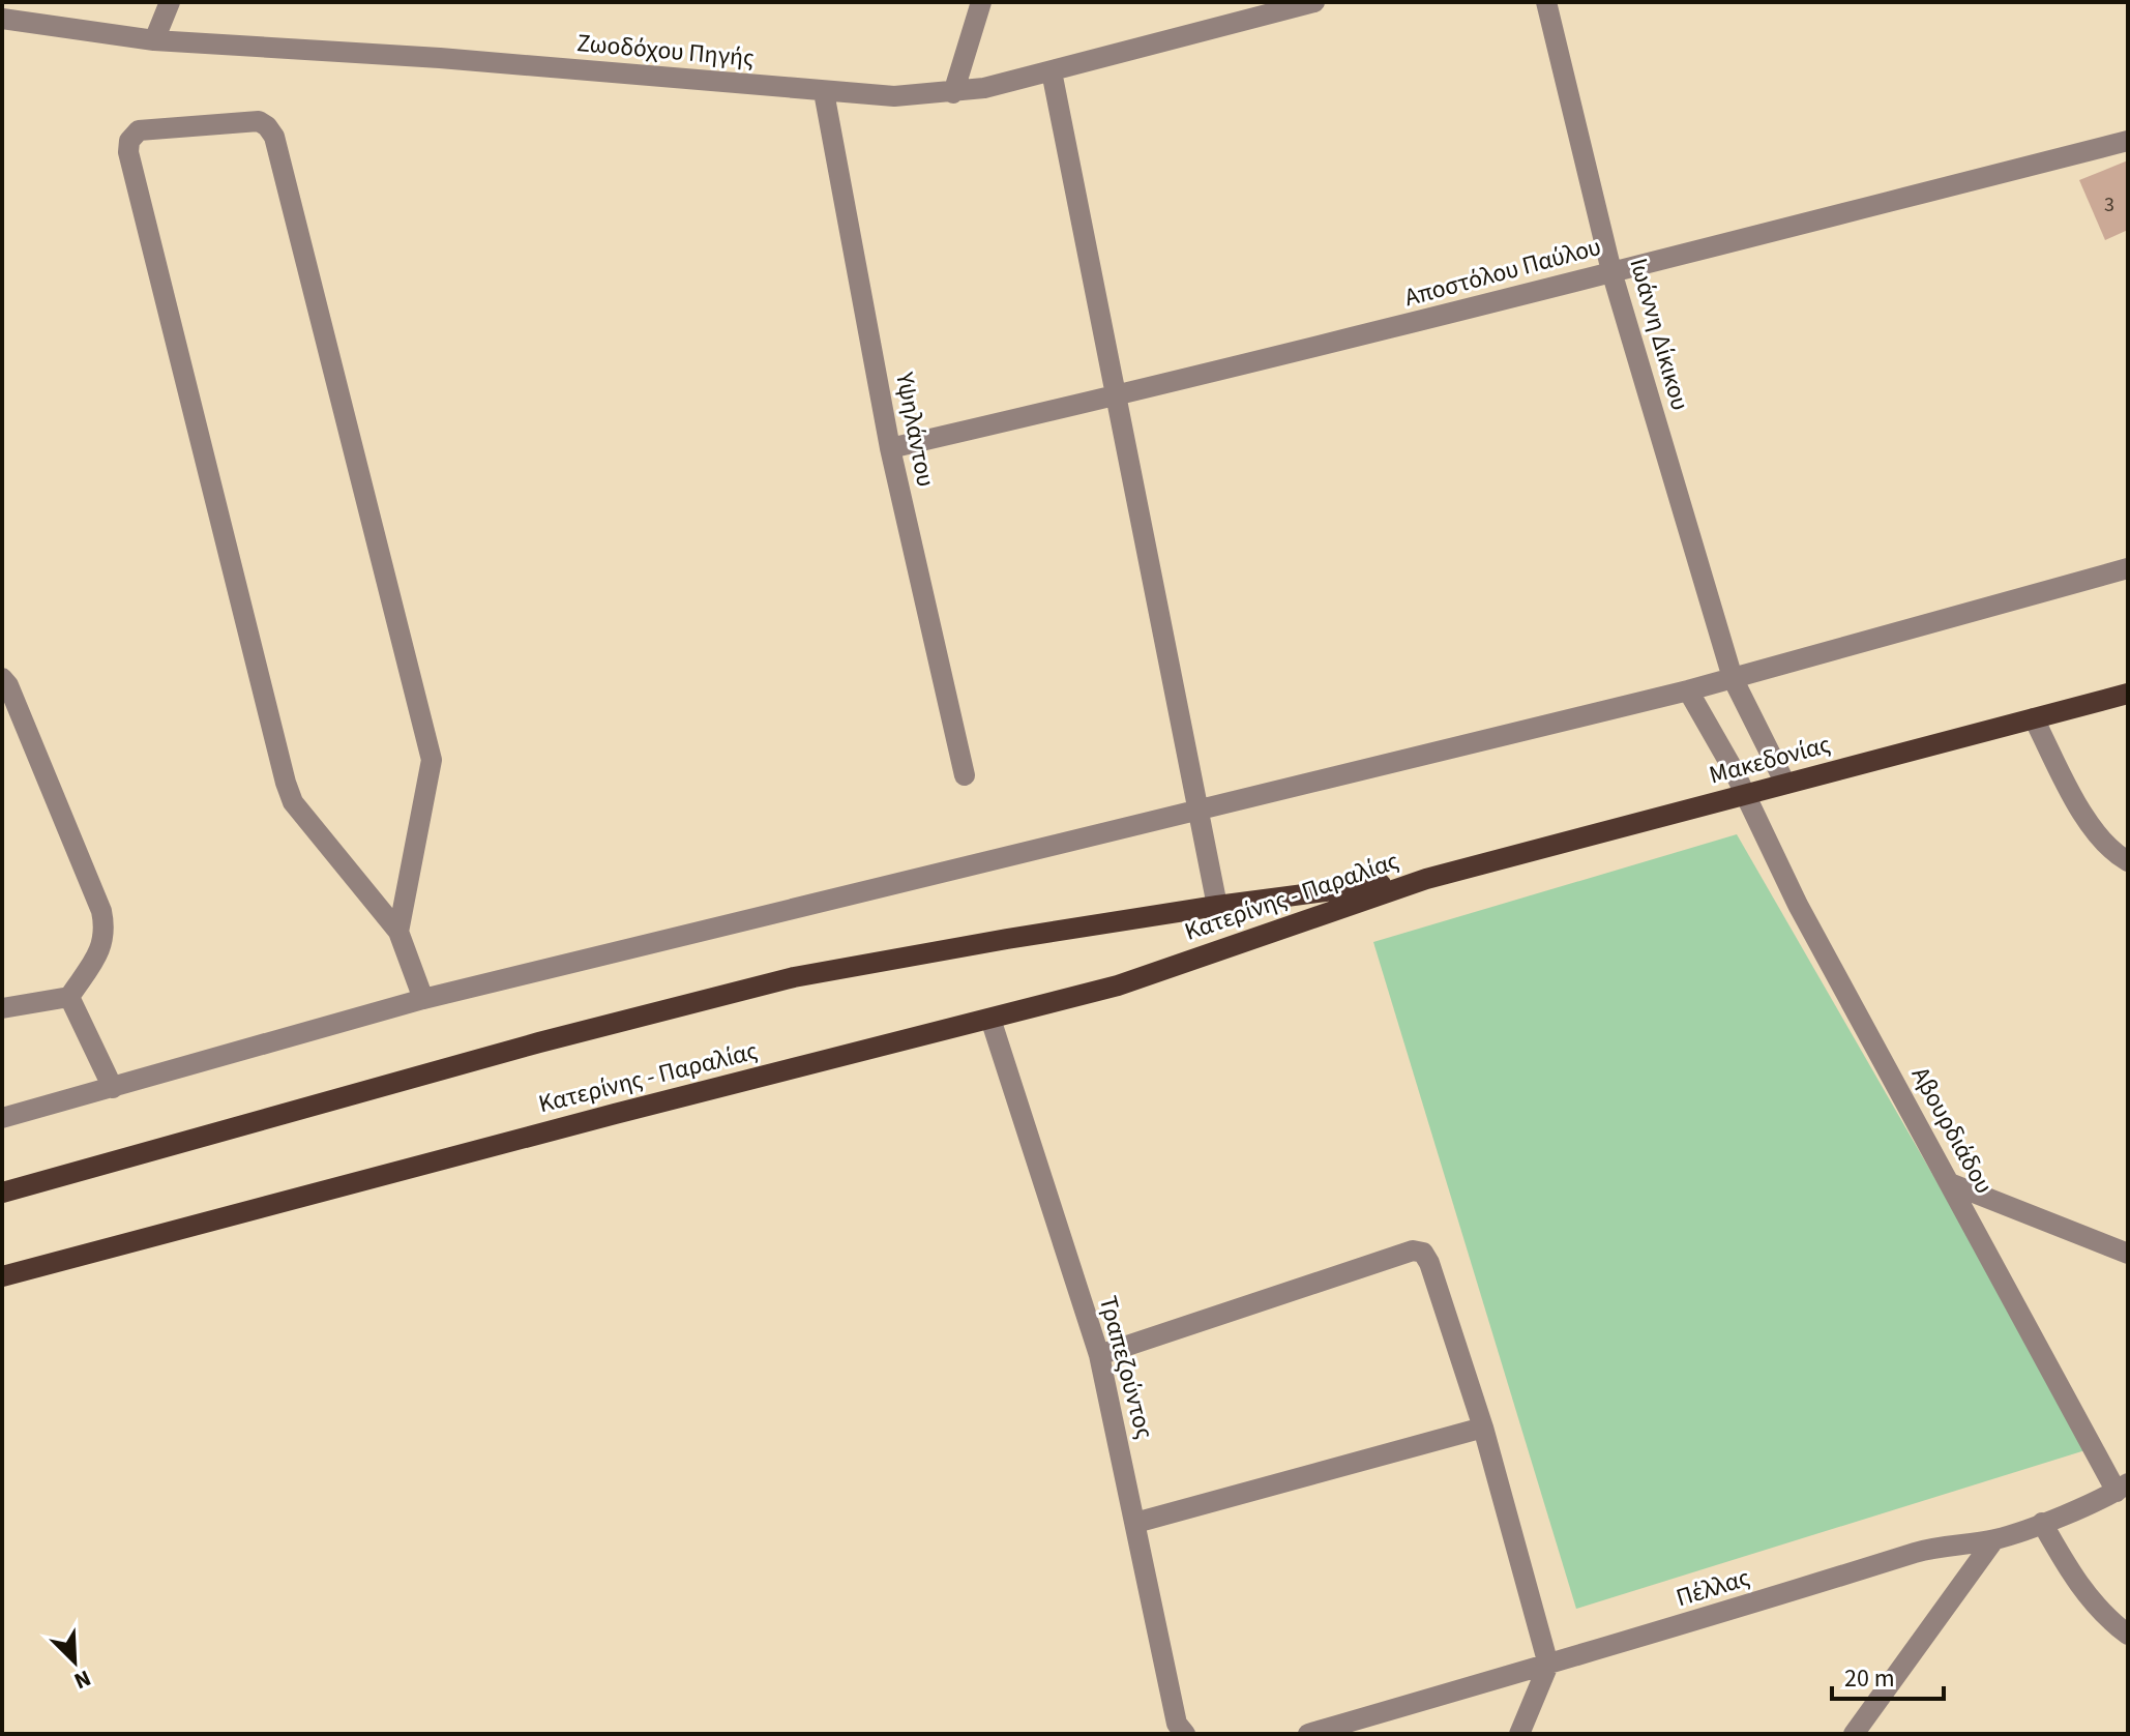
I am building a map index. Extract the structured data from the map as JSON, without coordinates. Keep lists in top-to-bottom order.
{
  "streets": {
    "main road": ["Μακεδονίας", "Κατερίνης - Παραλίας"],
    "street": [
      "Ζωοδόχου Πηγής",
      "Αποστόλου Παύλου",
      "Ιωάννη Δίκικου",
      "Υψηλάντου",
      "Αβουρδιάδου",
      "Τραπεζούντος",
      "Πέλλας"
    ]
  },
  "crossings": [
    ["Ζωοδόχου Πηγής", "Υψηλάντου"],
    ["Αποστόλου Παύλου", "Ιωάννη Δίκικου"],
    ["Αποστόλου Παύλου", "Υψηλάντου"],
    ["Ιωάννη Δίκικου", "Μακεδονίας"],
    ["Μακεδονίας", "Κατερίνης - Παραλίας"],
    ["Μακεδονίας", "Αβουρδιάδου"],
    ["Κατερίνης - Παραλίας", "Τραπεζούντος"],
    ["Αβουρδιάδου", "Πέλλας"]
  ],
  "house_numbers": ["3"],
  "scale_bar": "20 m",
  "north": "bottom right"
}
